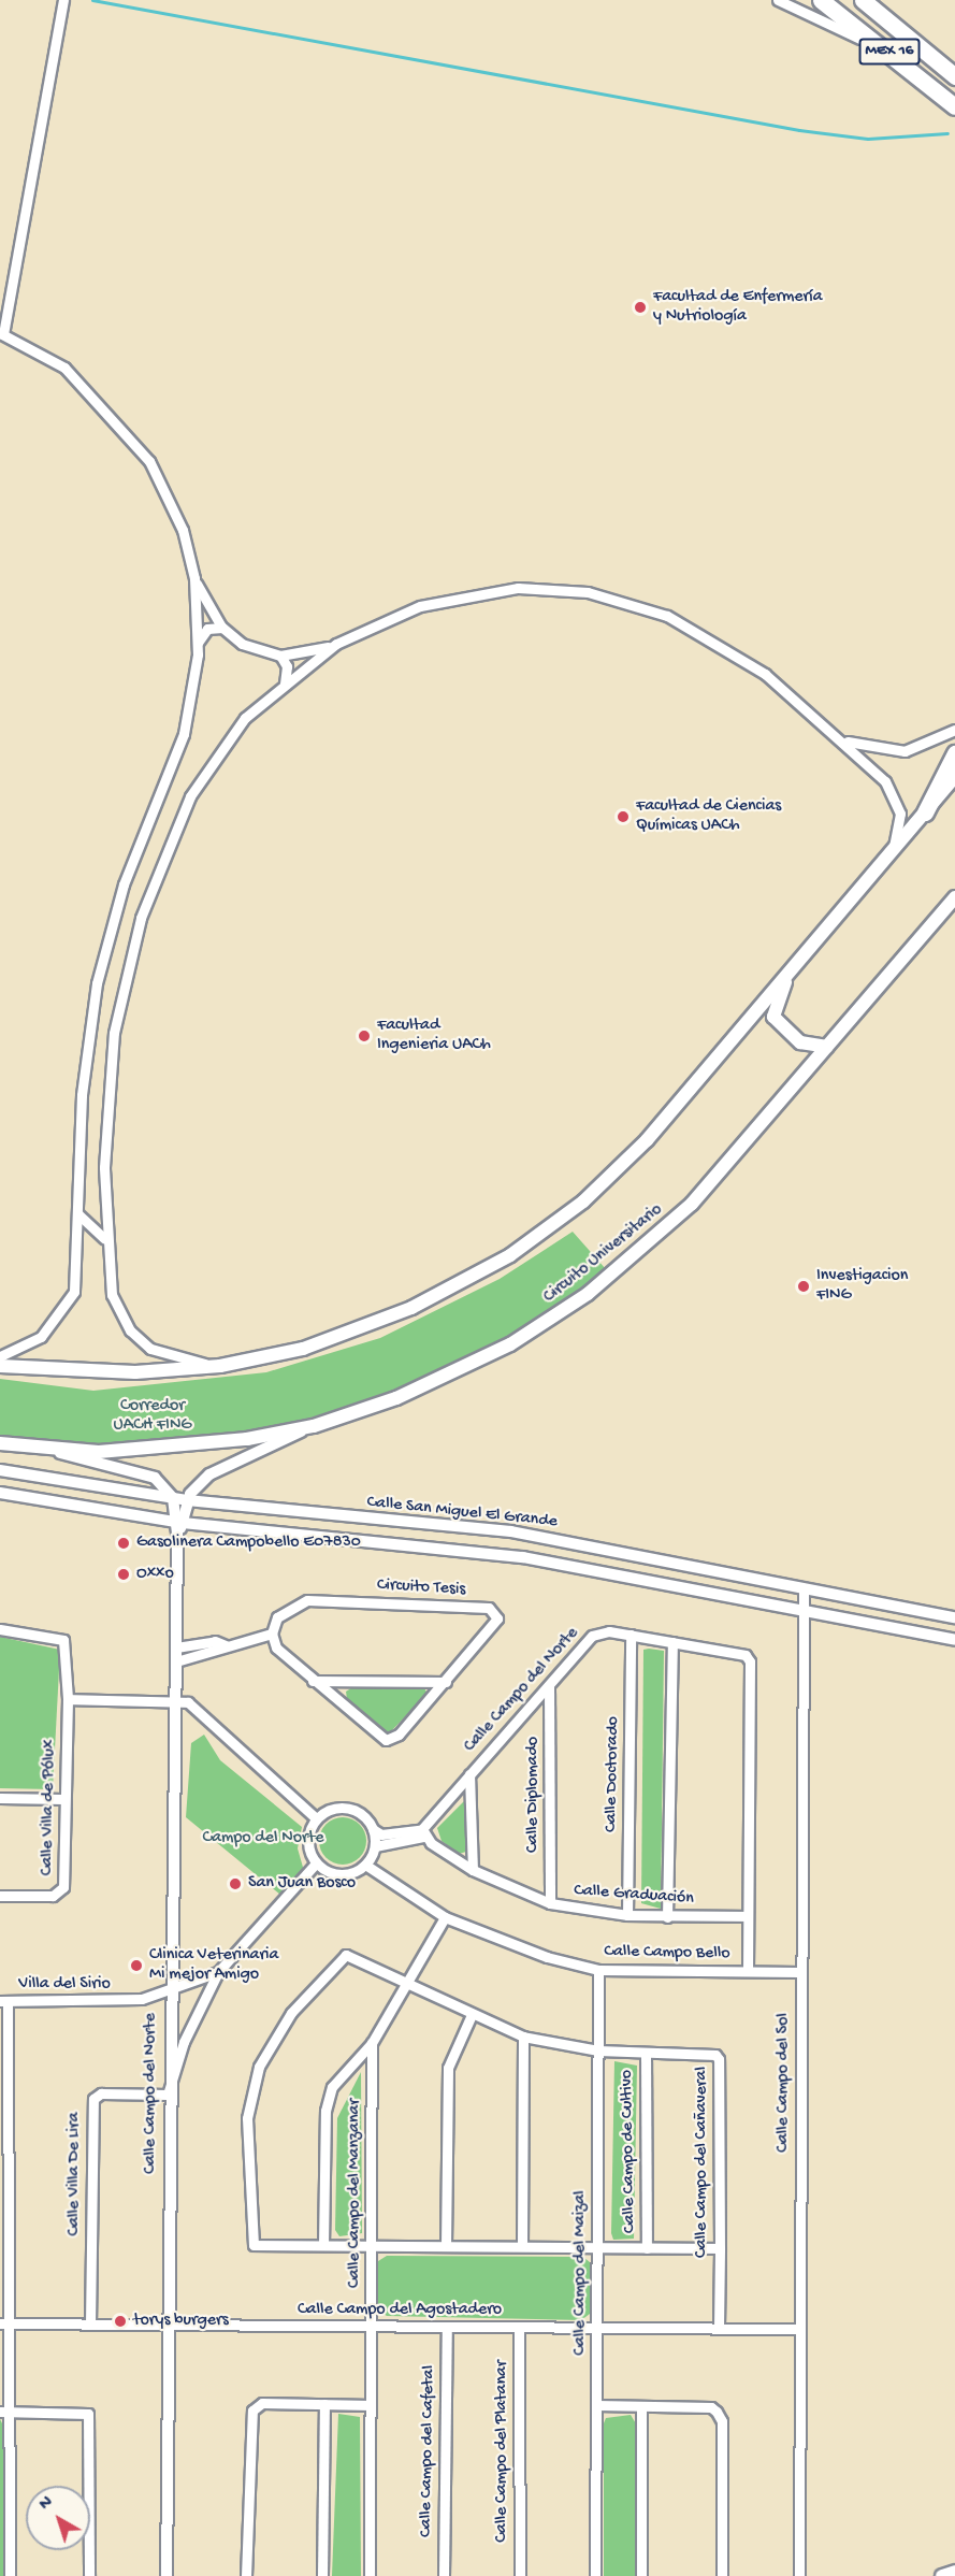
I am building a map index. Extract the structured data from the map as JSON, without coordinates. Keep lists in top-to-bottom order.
{
  "streets": {
    "highway": ["MEX 16"],
    "main road": ["Circuito Universitario"],
    "street": [
      "Calle San Miguel El Grande",
      "Circuito Tesis",
      "Calle Campo del Norte",
      "Calle Doctorado",
      "Calle Diplomado",
      "Calle Villa de Pólux",
      "Calle Graduación",
      "Calle Campo Bello",
      "Villa del Sirio",
      "Calle Campo del Sol",
      "Calle Campo de Cultivo",
      "Calle Campo del Cañaveral",
      "Calle Villa De Lira",
      "Calle Campo del Manzanar",
      "Calle Campo del Maizal",
      "Calle Campo del Agostadero",
      "Calle Campo del Cafetal",
      "Calle Campo del Platanar"
    ]
  },
  "crossings": [
    ["Calle San Miguel El Grande", "Calle Campo del Norte"],
    ["Calle San Miguel El Grande", "Calle Campo del Sol"],
    ["Calle Campo del Norte", "Calle Doctorado"],
    ["Calle Campo del Norte", "Calle Diplomado"],
    ["Calle Campo del Norte", "Calle Graduación"],
    ["Calle Campo del Norte", "Calle Campo Bello"],
    ["Calle Campo del Norte", "Villa del Sirio"],
    ["Calle Campo del Norte", "Calle Villa De Lira"],
    ["Calle Campo del Norte", "Calle Campo del Agostadero"],
    ["Calle Doctorado", "Calle Graduación"],
    ["Calle Diplomado", "Calle Graduación"],
    ["Calle Campo Bello", "Calle Campo del Sol"],
    ["Calle Campo Bello", "Calle Campo del Maizal"],
    ["Calle Campo del Sol", "Calle Campo del Agostadero"],
    ["Calle Campo de Cultivo", "Calle Campo del Cañaveral"],
    ["Calle Campo del Cañaveral", "Calle Campo del Manzanar"],
    ["Calle Campo del Cañaveral", "Calle Campo del Maizal"],
    ["Calle Campo del Cañaveral", "Calle Campo del Agostadero"],
    ["Calle Villa De Lira", "Calle Campo del Agostadero"],
    ["Calle Campo del Manzanar", "Calle Campo del Agostadero"],
    ["Calle Campo del Maizal", "Calle Campo del Agostadero"],
    ["Calle Campo del Agostadero", "Calle Campo del Cafetal"],
    ["Calle Campo del Agostadero", "Calle Campo del Platanar"]
  ],
  "parks": ["Corredor UACH FING", "Campo del Norte"],
  "places": [
    "Facultad de Enfermería y Nutriología",
    "Facultad de Ciencias Químicas UACh",
    "Facultad Ingenieria UACh",
    "Investigacion FING",
    "Gasolinera Campobello E07830",
    "Oxxo",
    "San Juan Bosco",
    "Clinica Veterinaria Mi mejor Amigo",
    "torys burgers"
  ],
  "north": "top left"
}
